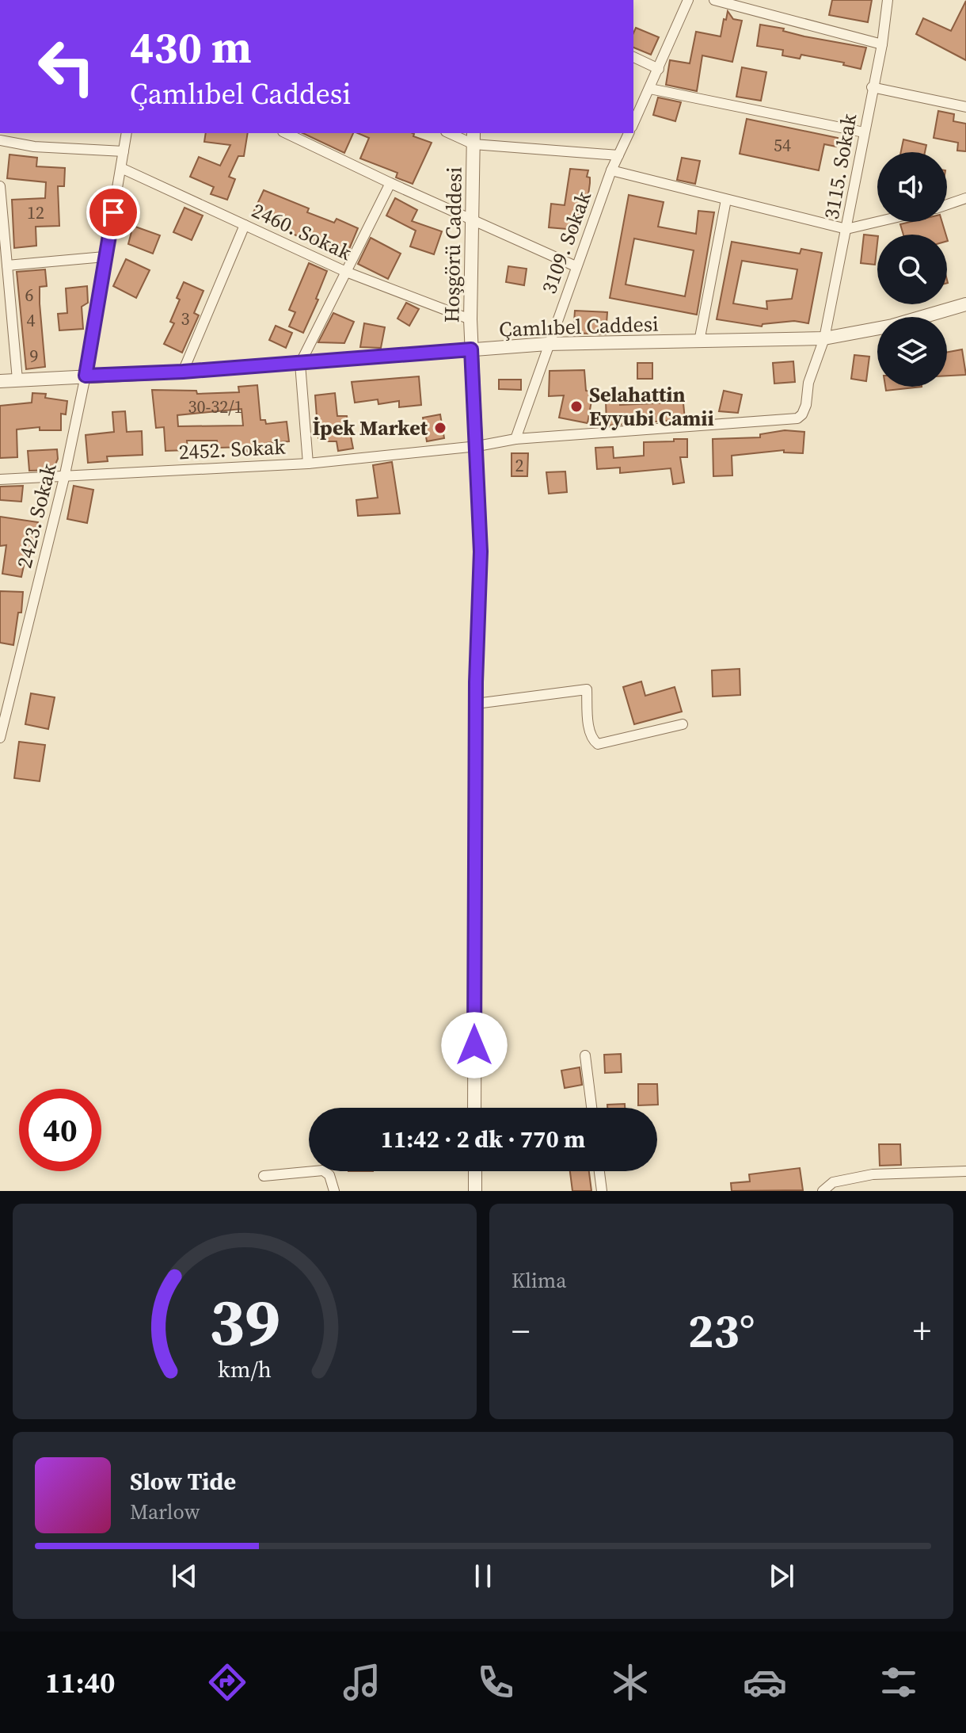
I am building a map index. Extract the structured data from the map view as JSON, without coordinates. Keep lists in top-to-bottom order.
{
  "streets": {
    "street": [
      "3115. Sokak",
      "2460. Sokak",
      "3109. Sokak",
      "Hoşgörü Caddesi",
      "Çamlıbel Caddesi",
      "2452. Sokak",
      "2423. Sokak"
    ]
  },
  "crossings": [
    ["3115. Sokak", "Çamlıbel Caddesi"],
    ["3115. Sokak", "2452. Sokak"],
    ["2460. Sokak", "Hoşgörü Caddesi"],
    ["2460. Sokak", "2423. Sokak"],
    ["3109. Sokak", "Çamlıbel Caddesi"],
    ["3109. Sokak", "2452. Sokak"],
    ["Hoşgörü Caddesi", "Çamlıbel Caddesi"],
    ["Hoşgörü Caddesi", "2452. Sokak"],
    ["Çamlıbel Caddesi", "2423. Sokak"],
    ["2452. Sokak", "2423. Sokak"]
  ],
  "places": ["Selahattin Eyyubi Camii", "İpek Market"],
  "house_numbers": [
    "54",
    "12",
    "6",
    "3",
    "4",
    "9",
    "30-32/1",
    "2"
  ],
  "page": {
    "turn": ["430 m", "Çamlıbel Caddesi"],
    "limit": "40",
    "trip": "11:42 · 2 dk · 770 m",
    "tile": "Klima",
    "heat": ["−", "23°", "+"],
    "song": ["Slow Tide", "Marlow"],
    "tabs": "11:40",
    "gauge": ["39", "km/h"]
  }
}
